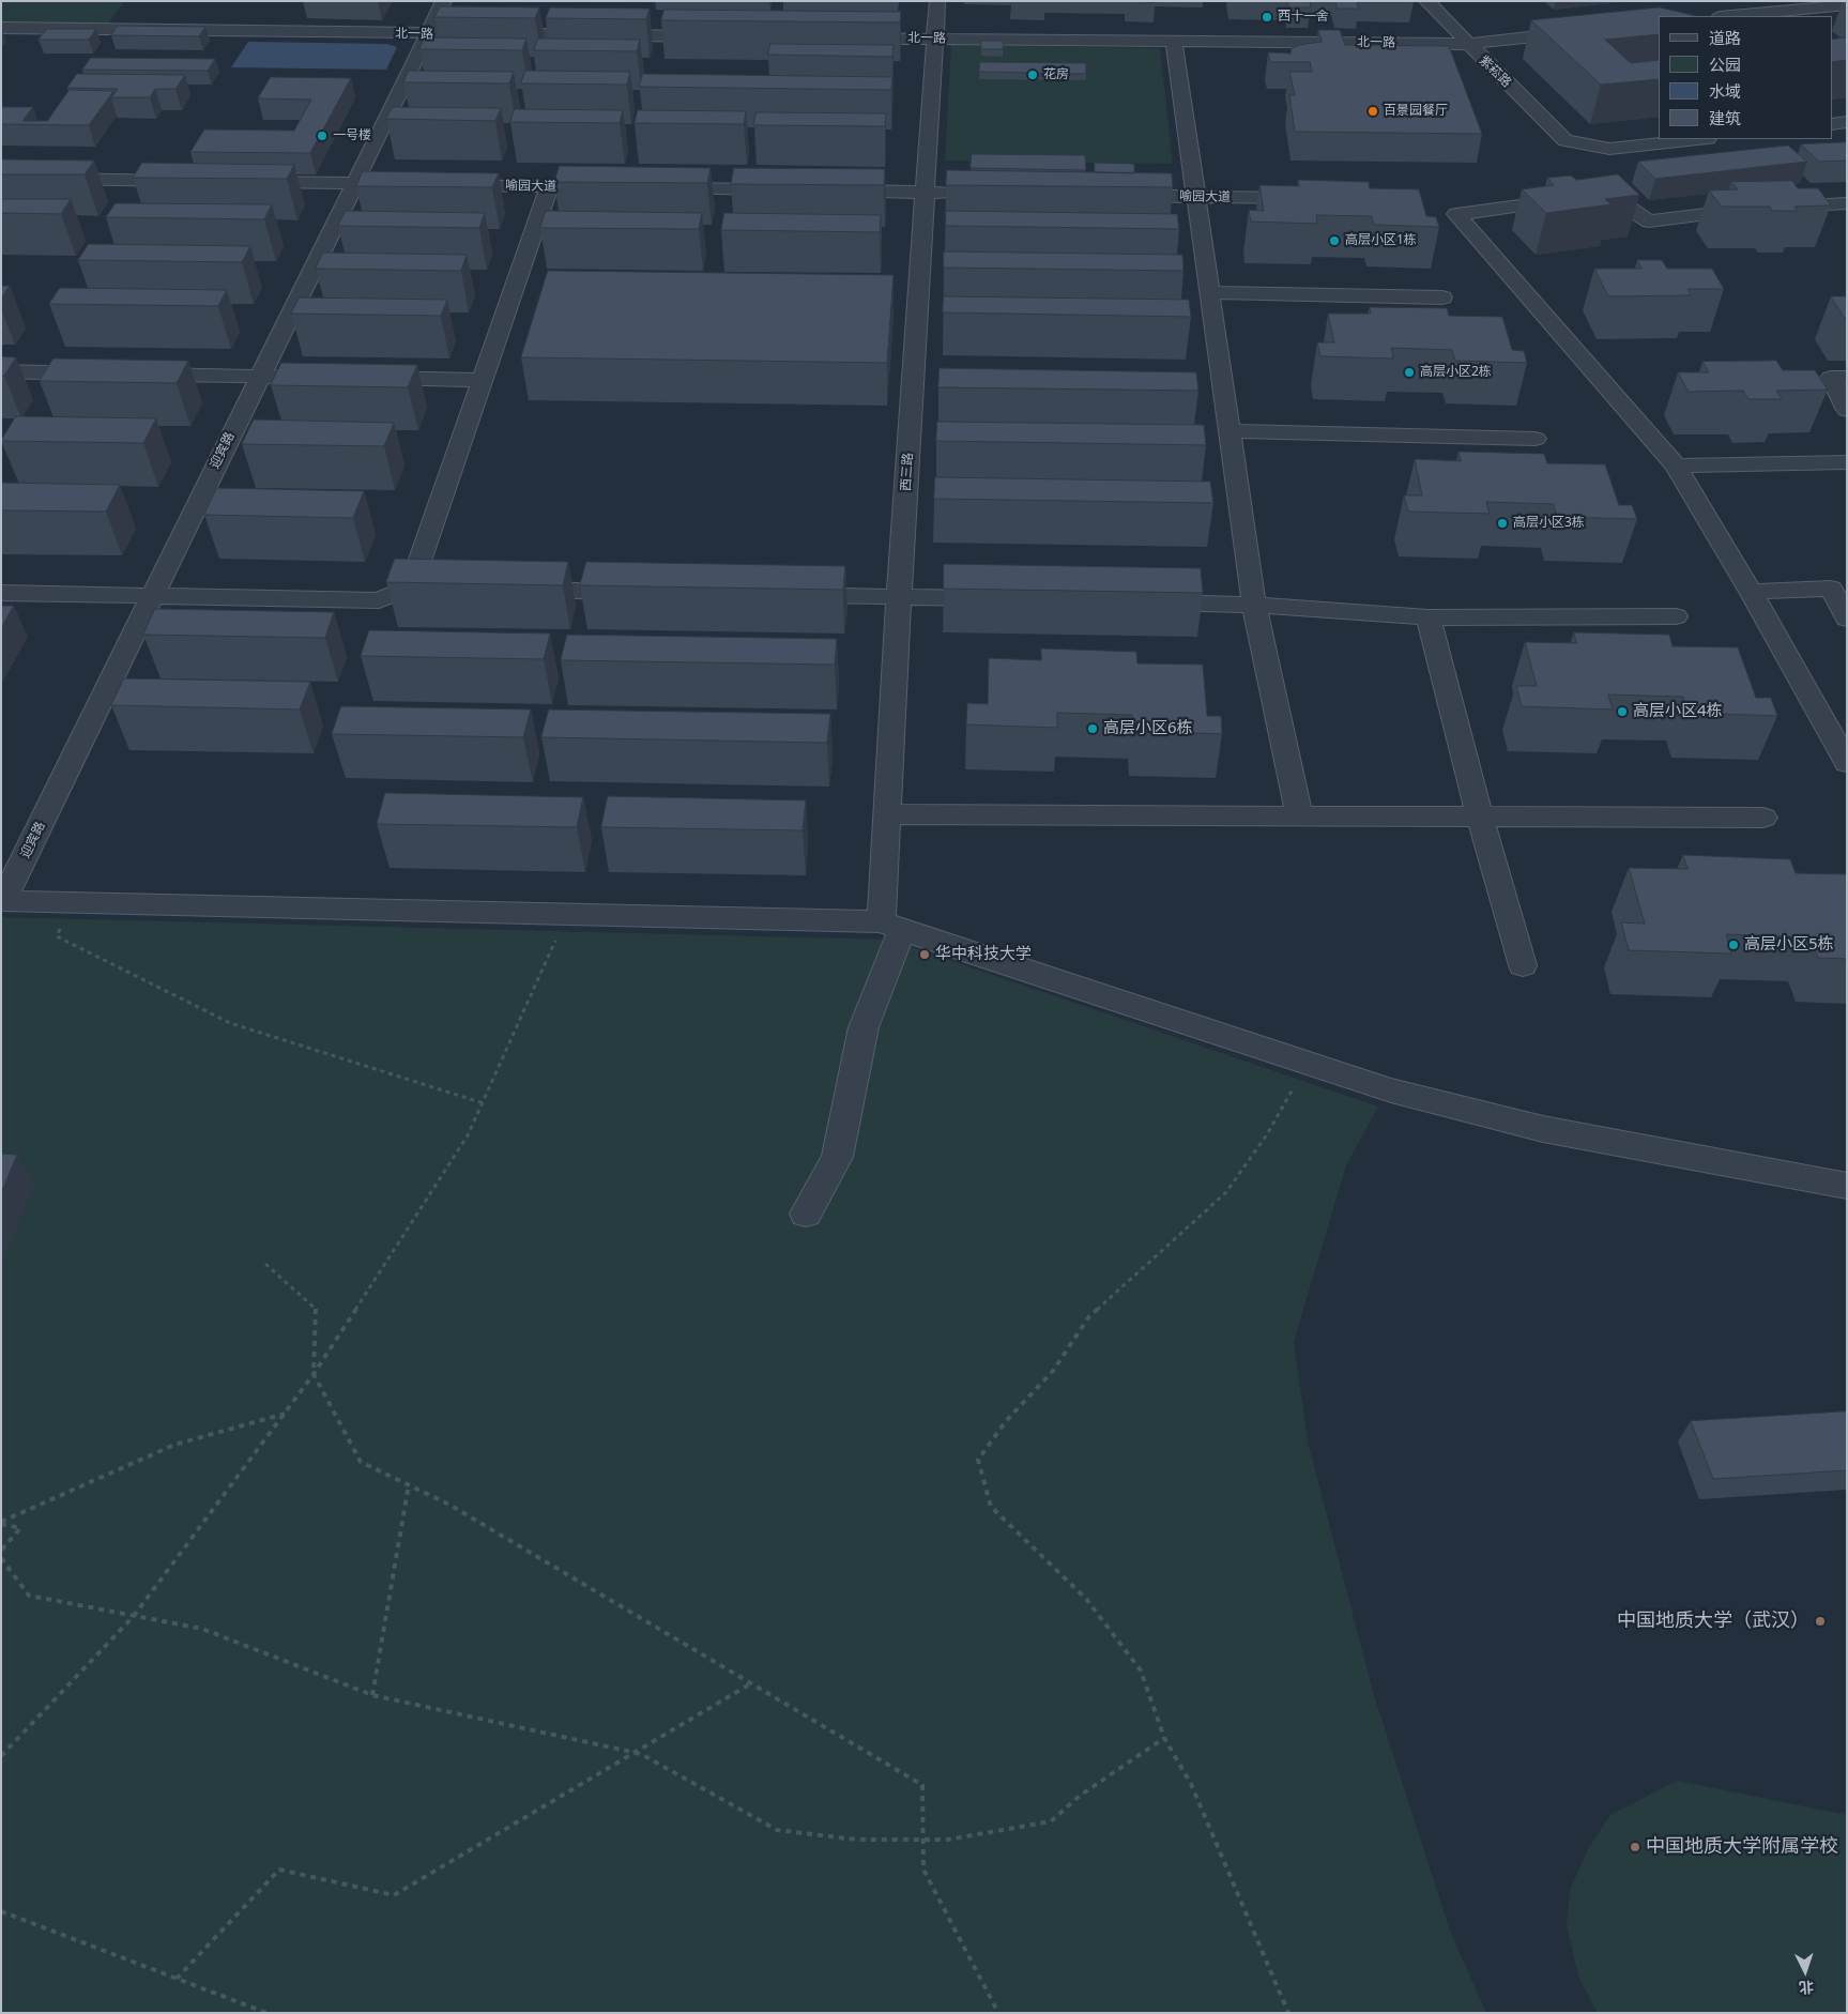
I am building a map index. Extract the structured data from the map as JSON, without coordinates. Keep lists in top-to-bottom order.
{
  "streets": {
    "street": [
      "北一路",
      "紫菘路",
      "喻园大道",
      "迎宾路",
      "西三路"
    ]
  },
  "crossings": [
    ["北一路", "紫菘路"],
    ["北一路", "迎宾路"],
    ["北一路", "西三路"]
  ],
  "places": [
    "西十一舍",
    "花房",
    "百景园餐厅",
    "一号楼",
    "高层小区1栋",
    "高层小区2栋",
    "高层小区3栋",
    "高层小区4栋",
    "高层小区6栋",
    "高层小区5栋",
    "华中科技大学",
    "中国地质大学（武汉）",
    "中国地质大学附属学校"
  ],
  "legend": [
    "道路",
    "公园",
    "水域",
    "建筑"
  ],
  "north": "bottom"
}
